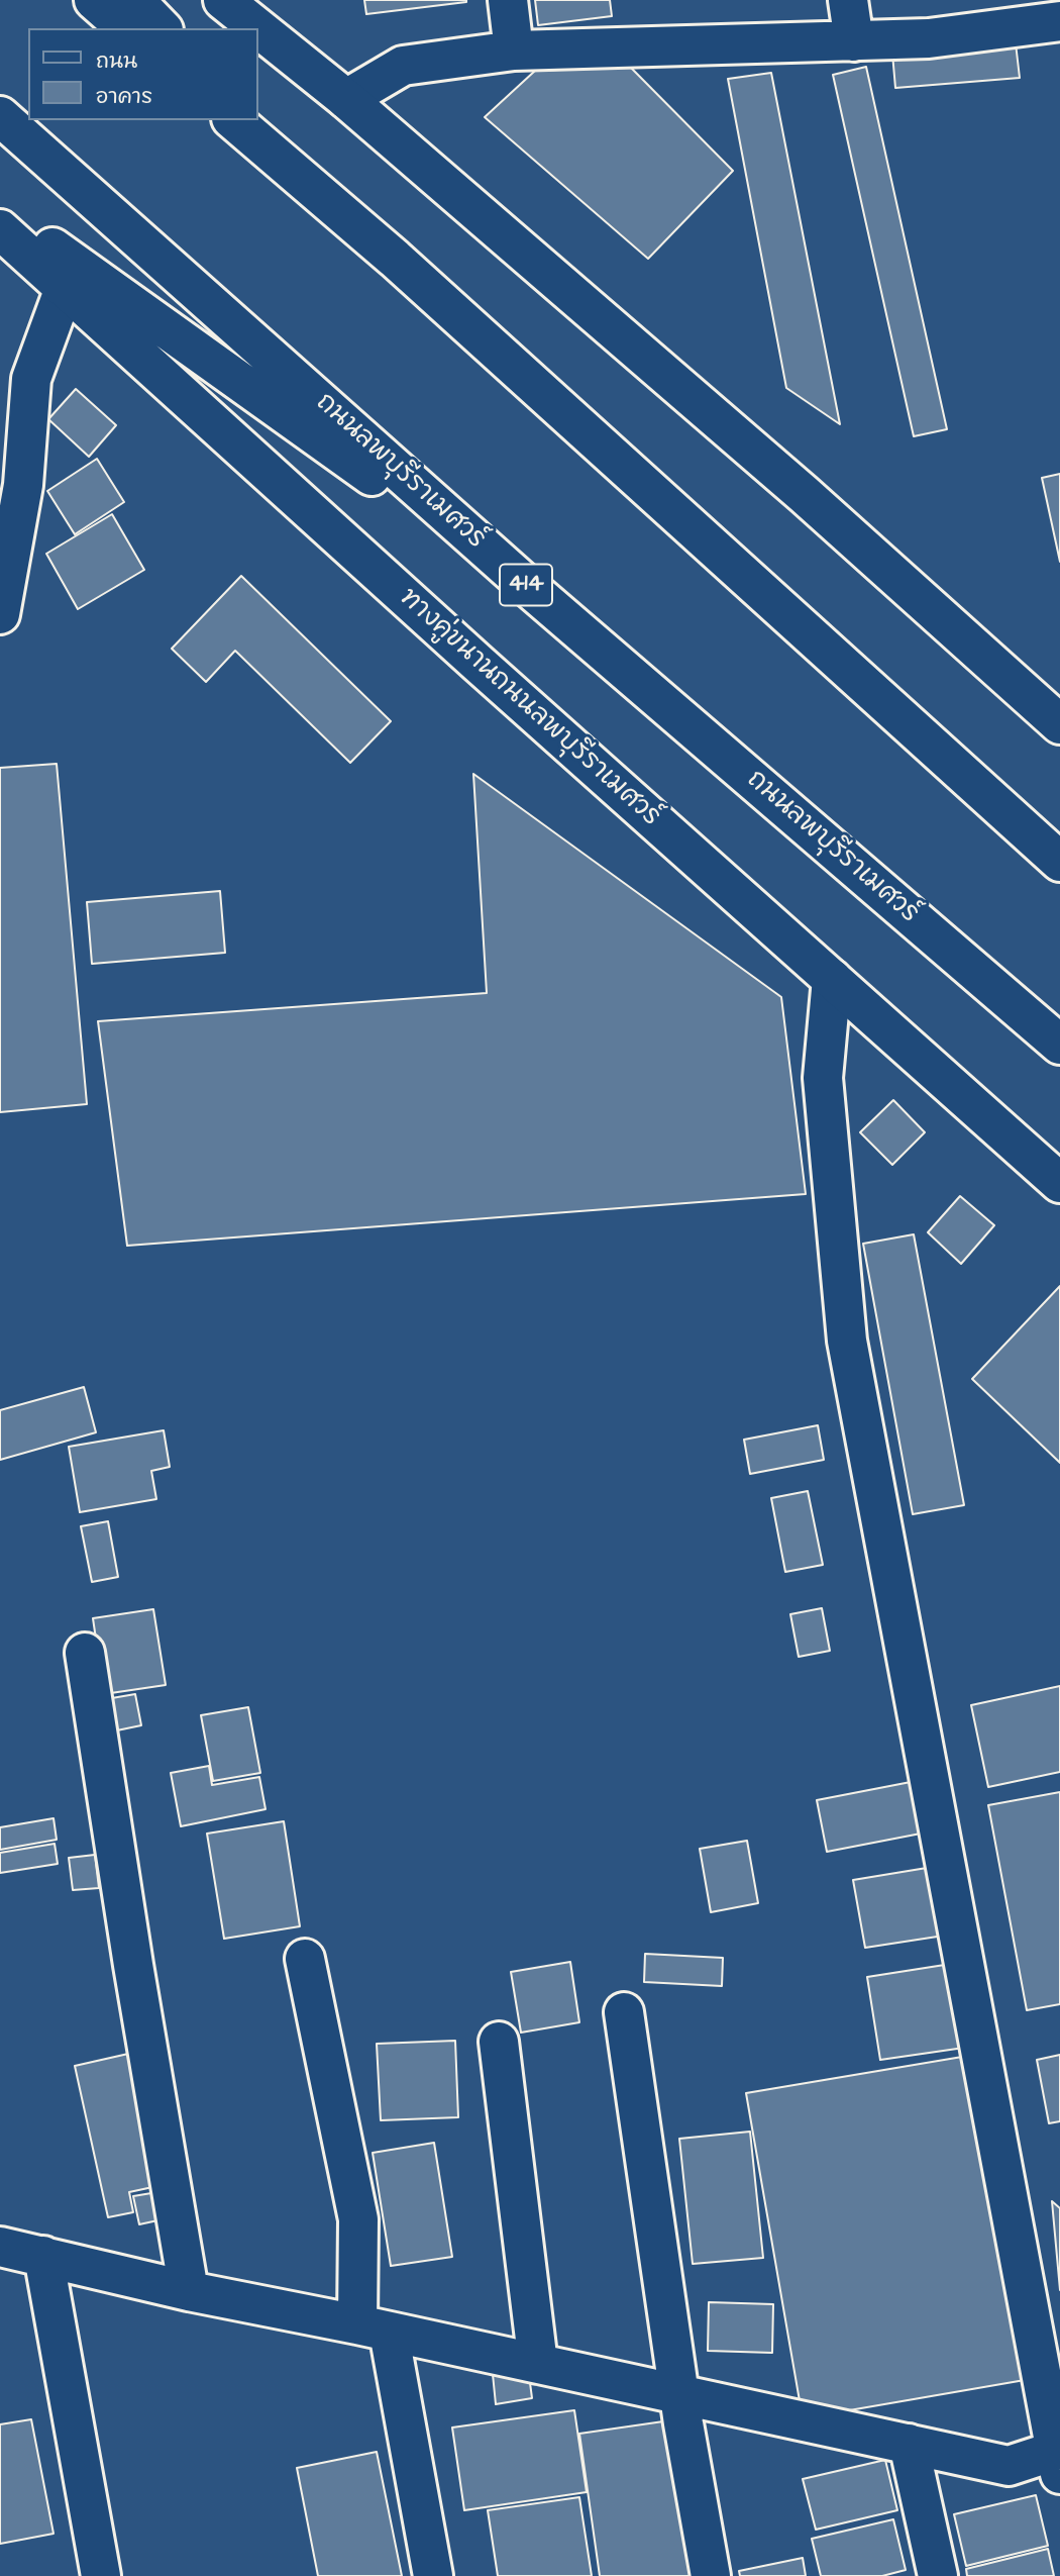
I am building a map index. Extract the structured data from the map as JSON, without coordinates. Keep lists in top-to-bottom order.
{
  "streets": {
    "main road": ["ถนนลพบุรีราเมศวร์", "414", "ทางคู่ขนานถนนลพบุรีราเมศวร์"]
  },
  "legend": ["ถนน", "อาคาร"]
}
